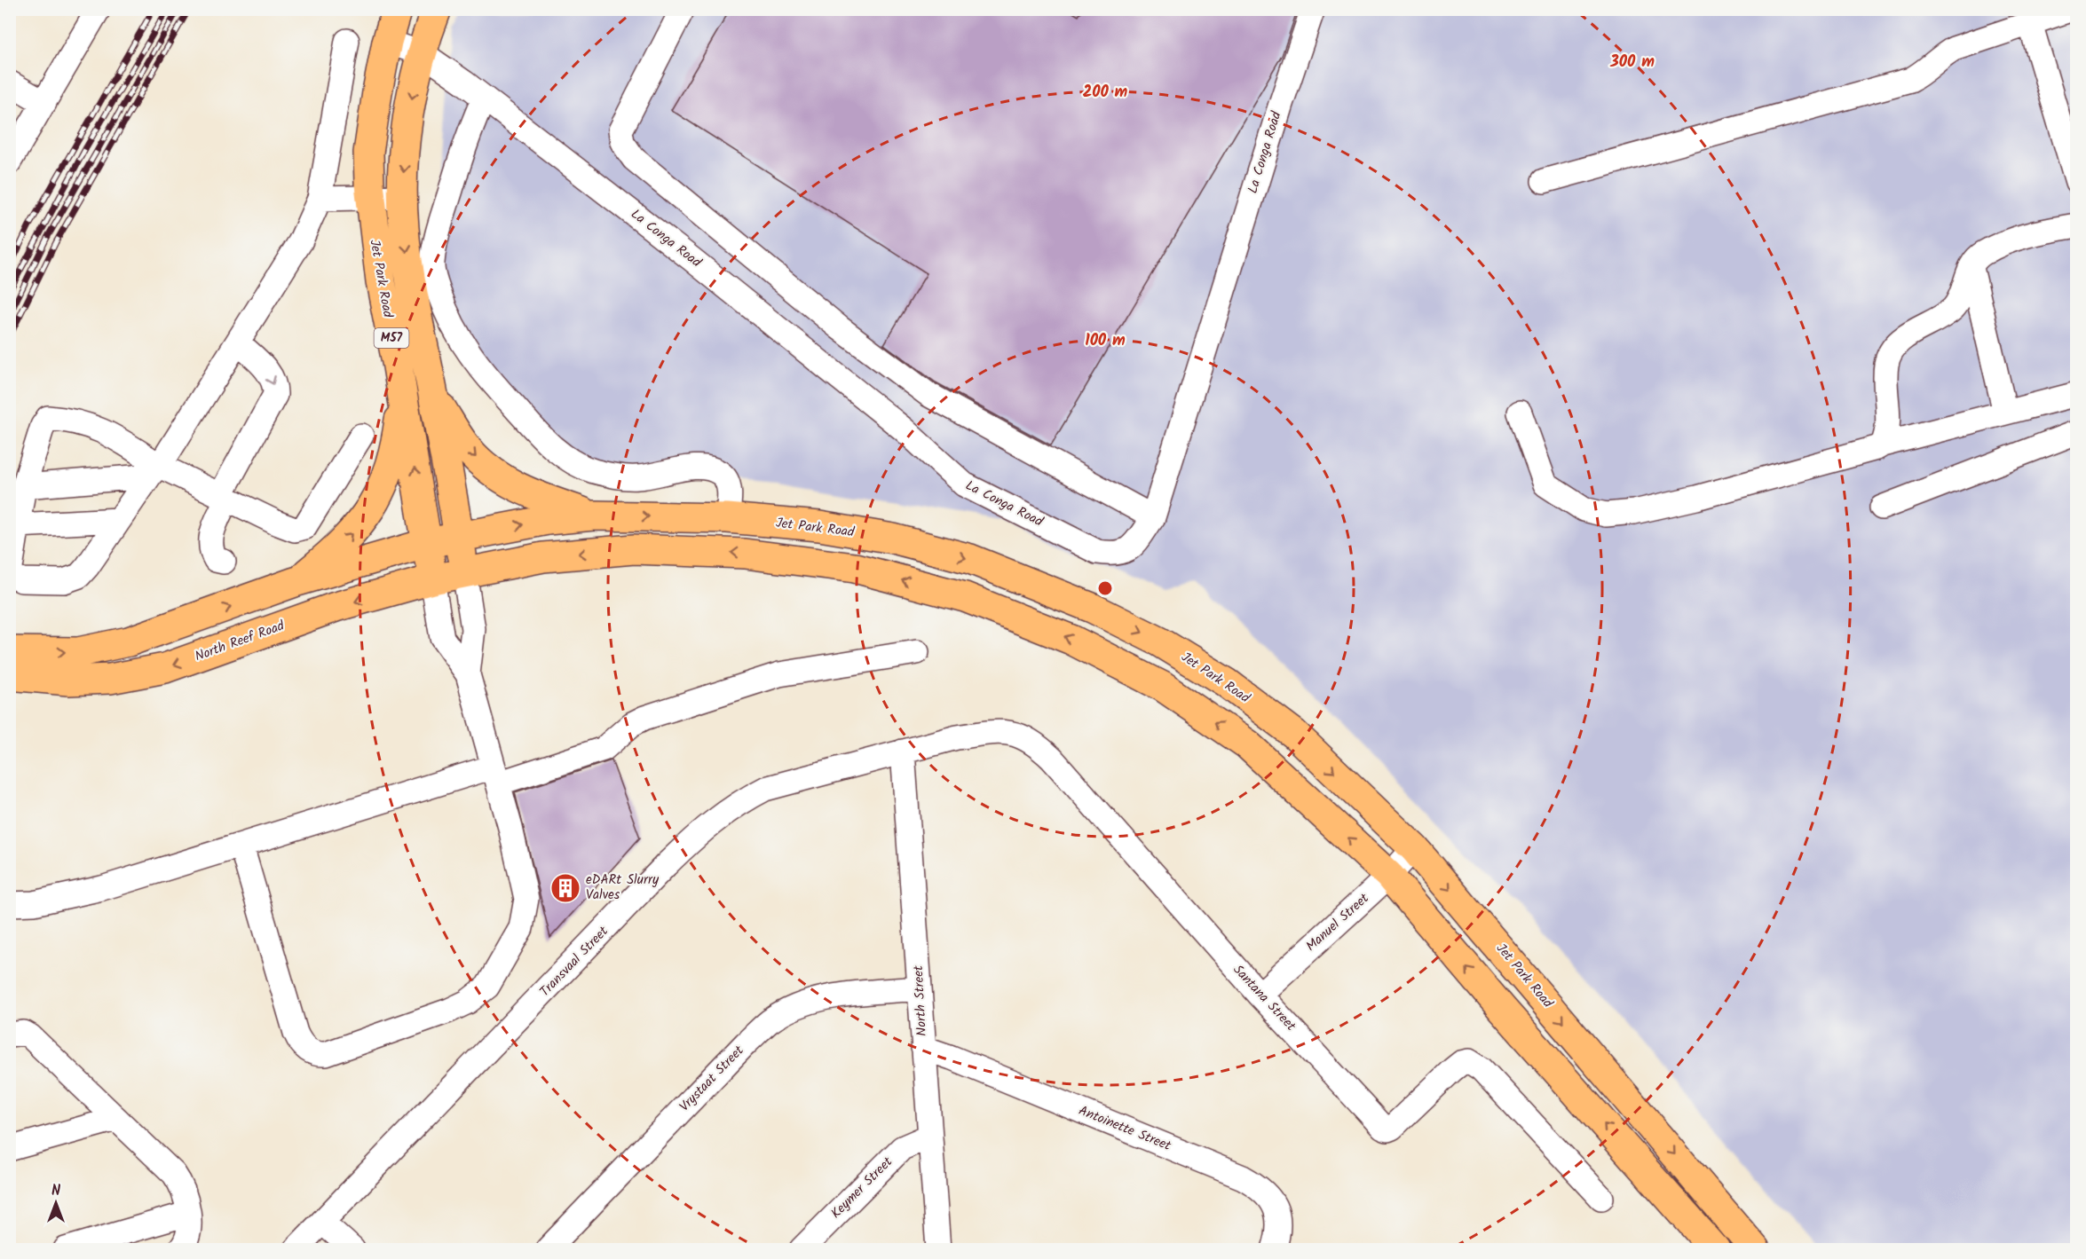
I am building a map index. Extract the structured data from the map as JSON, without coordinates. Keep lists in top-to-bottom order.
{
  "streets": {
    "main road": ["Jet Park Road", "M57", "North Reef Road"],
    "street": [
      "La Conga Road",
      "Manuel Street",
      "Transvaal Street",
      "Santana Street",
      "North Street",
      "Vrystaat Street",
      "Antoinette Street",
      "Keymer Street"
    ]
  },
  "crossings": [
    ["La Conga Road", "Jet Park Road"],
    ["La Conga Road", "M57"],
    ["Jet Park Road", "M57"],
    ["Jet Park Road", "North Reef Road"],
    ["Jet Park Road", "Manuel Street"],
    ["M57", "North Reef Road"],
    ["Manuel Street", "Santana Street"],
    ["Transvaal Street", "Santana Street"],
    ["Transvaal Street", "North Street"],
    ["Santana Street", "North Street"],
    ["North Street", "Vrystaat Street"],
    ["North Street", "Antoinette Street"],
    ["North Street", "Keymer Street"]
  ],
  "places": {
    "building": ["eDARt Slurry Valves"]
  },
  "north": "top",
  "rings": ["300 m", "200 m", "100 m"]
}
